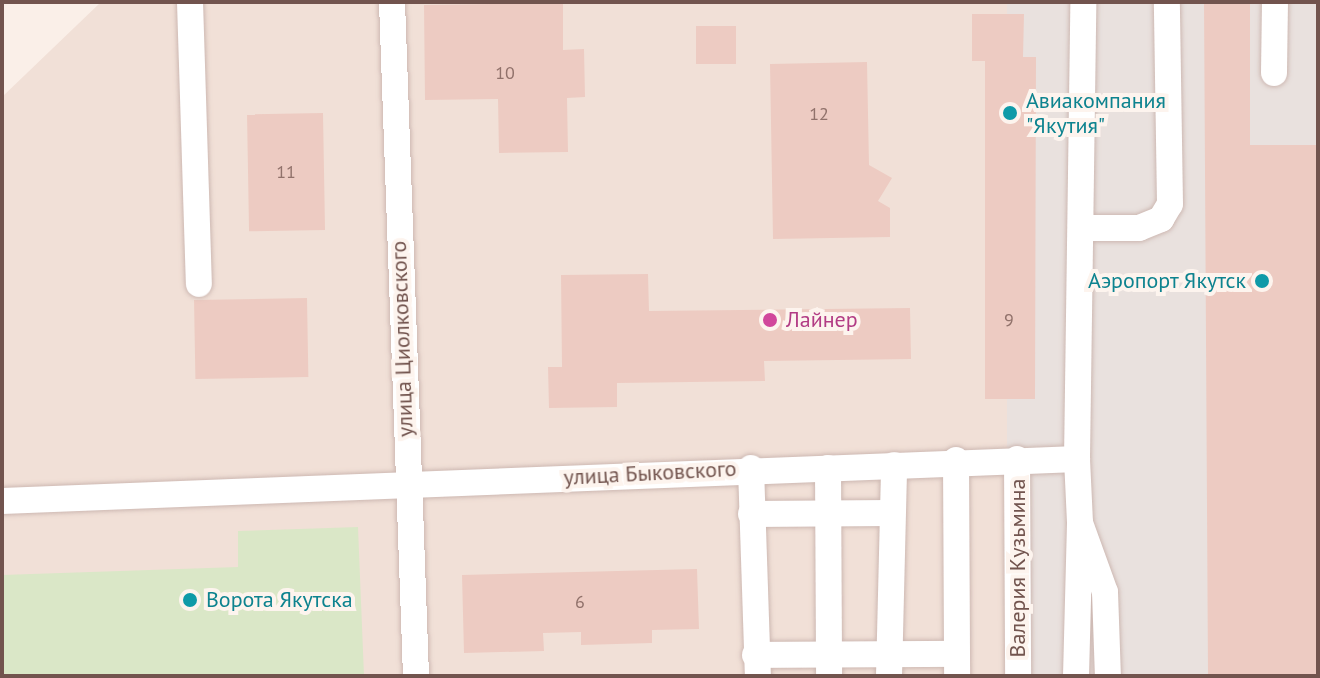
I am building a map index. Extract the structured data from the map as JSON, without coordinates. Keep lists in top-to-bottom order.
{
  "streets": {
    "street": ["улица Циолковского", "улица Быковского", "Валерия Кузьмина"]
  },
  "crossings": [
    ["улица Циолковского", "улица Быковского"],
    ["улица Быковского", "Валерия Кузьмина"]
  ],
  "places": [
    "Авиакомпания \"Якутия\"",
    "Аэропорт Якутск",
    "Лайнер",
    "Ворота Якутска"
  ],
  "house_numbers": [
    "10",
    "12",
    "11",
    "9",
    "6"
  ]
}
